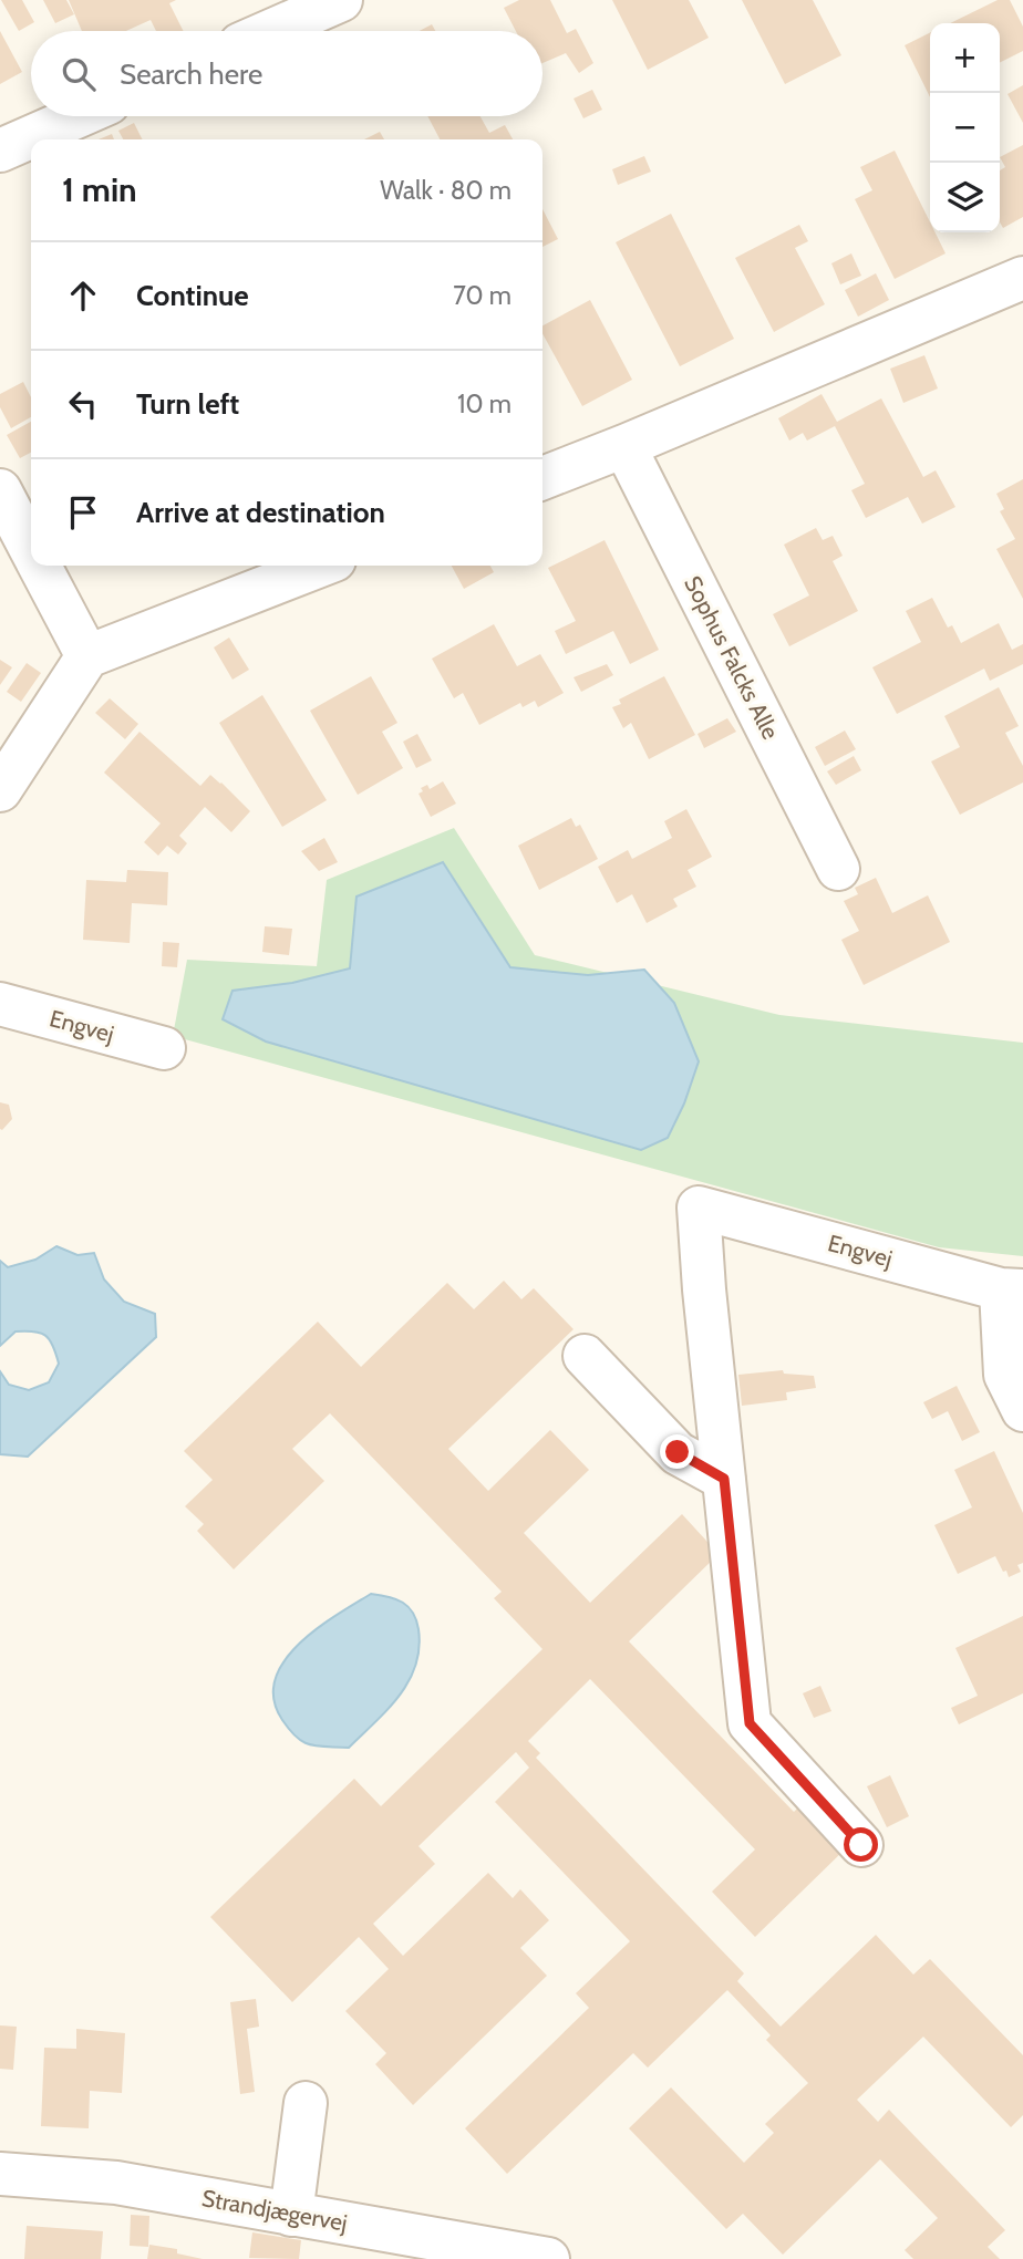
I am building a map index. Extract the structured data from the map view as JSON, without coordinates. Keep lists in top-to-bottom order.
{
  "streets": {
    "street": ["Sophus Falcks Alle", "Engvej", "Strandjægervej"]
  },
  "page": {
    "map_buttons": ["+", "−"],
    "search": "Search here",
    "heading": ["1 min", "Walk · 80 m"],
    "list": [
      ["Continue", "70 m"],
      ["Turn left", "10 m"],
      "Arrive at destination"
    ]
  }
}
